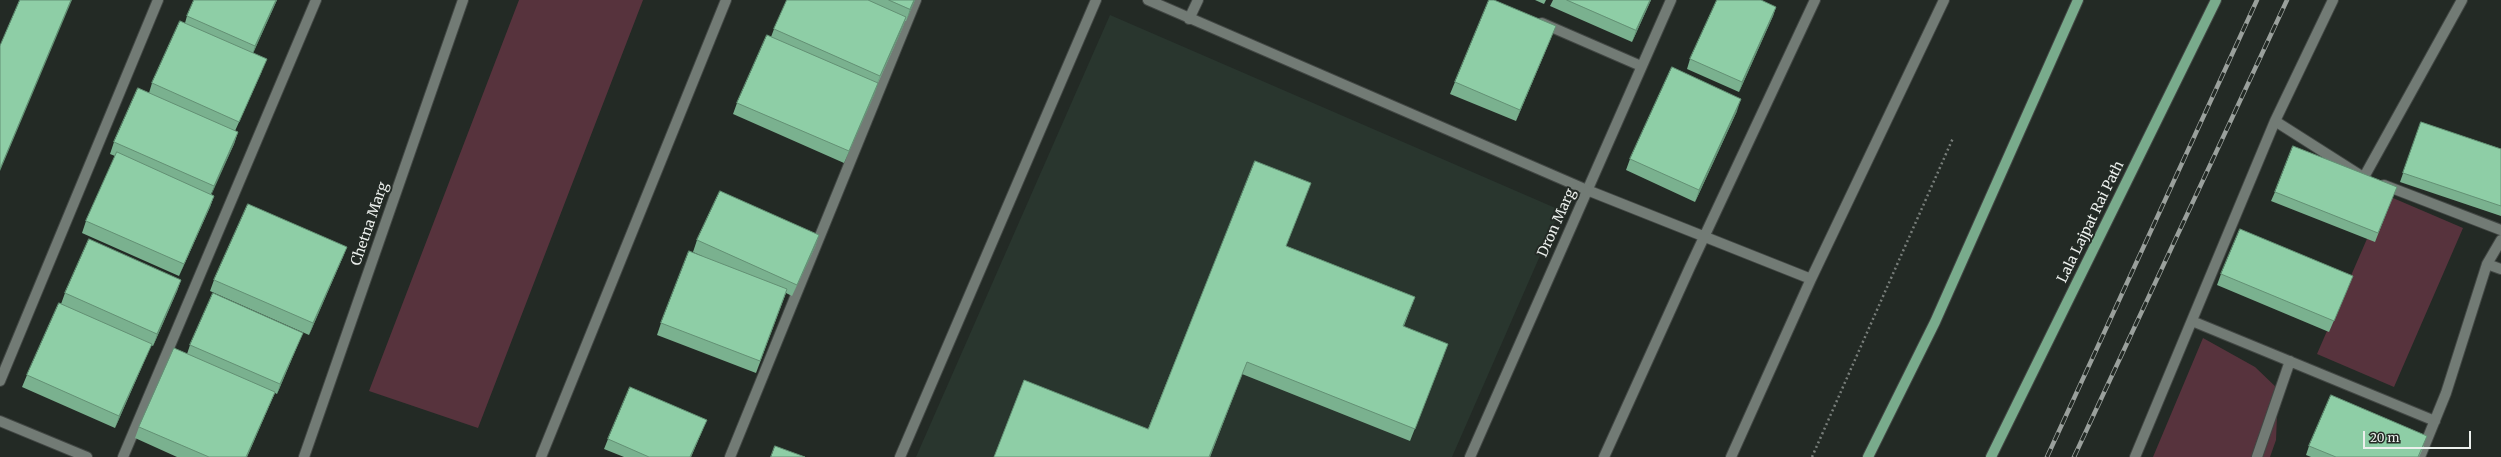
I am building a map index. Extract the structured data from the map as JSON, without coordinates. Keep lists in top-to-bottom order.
{
  "streets": {
    "main road": ["Lala Lajpat Rai Path"],
    "street": ["Dron Marg", "Chetna Marg"]
  },
  "scale_bar": "20 m"
}
